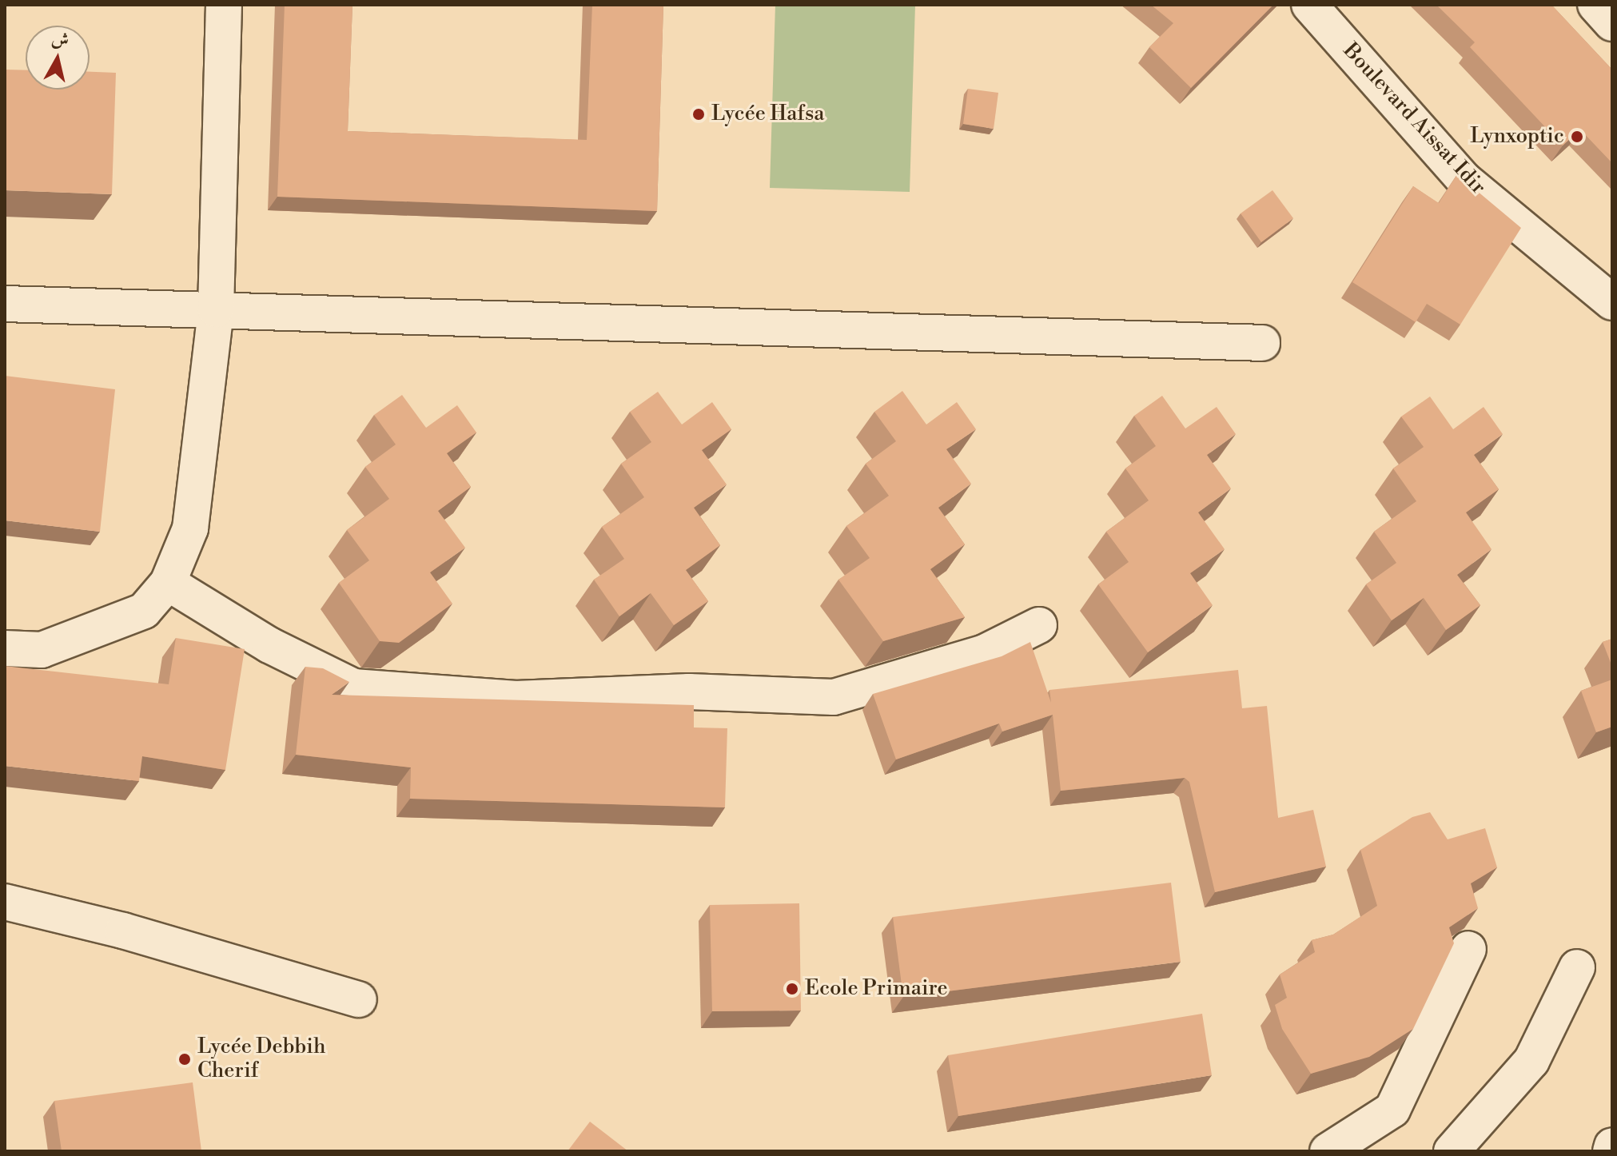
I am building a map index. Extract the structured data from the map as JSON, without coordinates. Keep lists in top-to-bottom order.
{
  "streets": {
    "street": ["Boulevard Aissat Idir"]
  },
  "places": [
    "Lycée Hafsa",
    "Lynxoptic",
    "Ecole Primaire",
    "Lycée Debbih Cherif"
  ],
  "north": "top"
}
